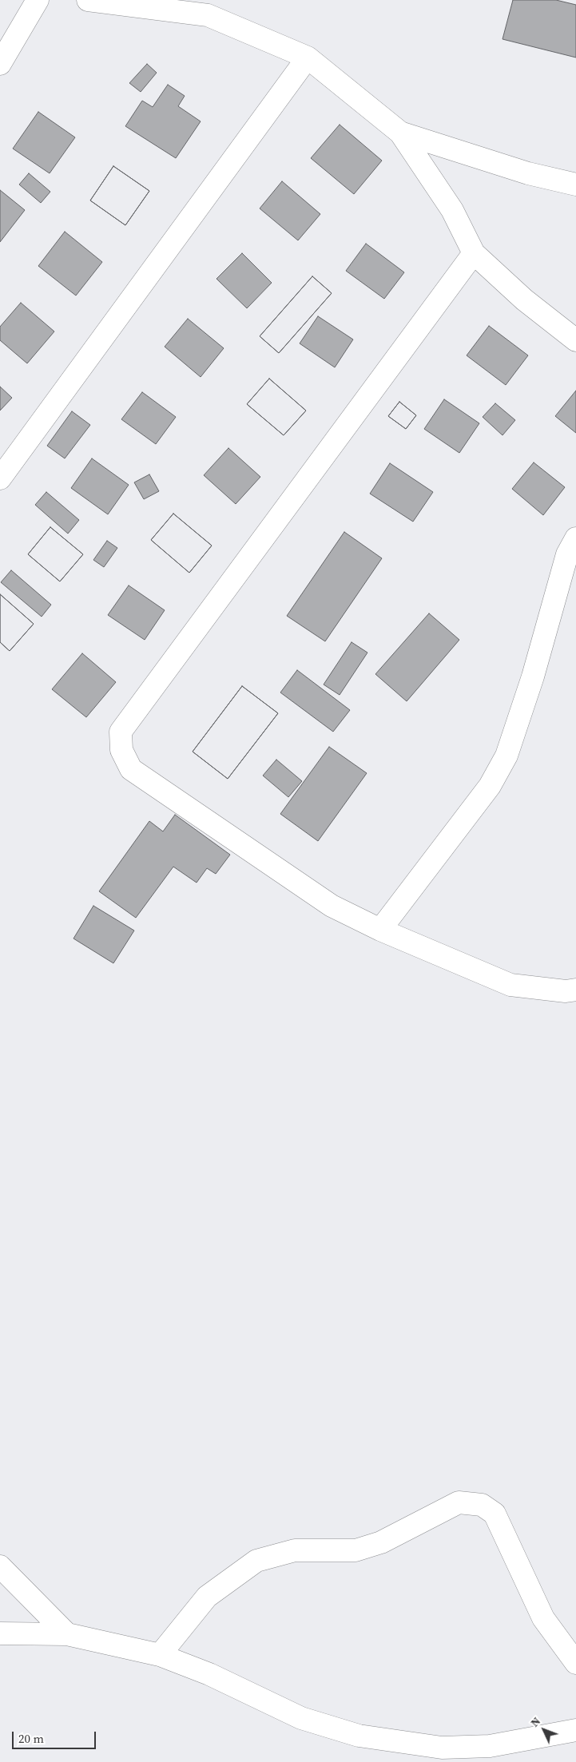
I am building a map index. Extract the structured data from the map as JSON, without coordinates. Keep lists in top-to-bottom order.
{
  "scale_bar": "20 m",
  "north": "top left"
}
